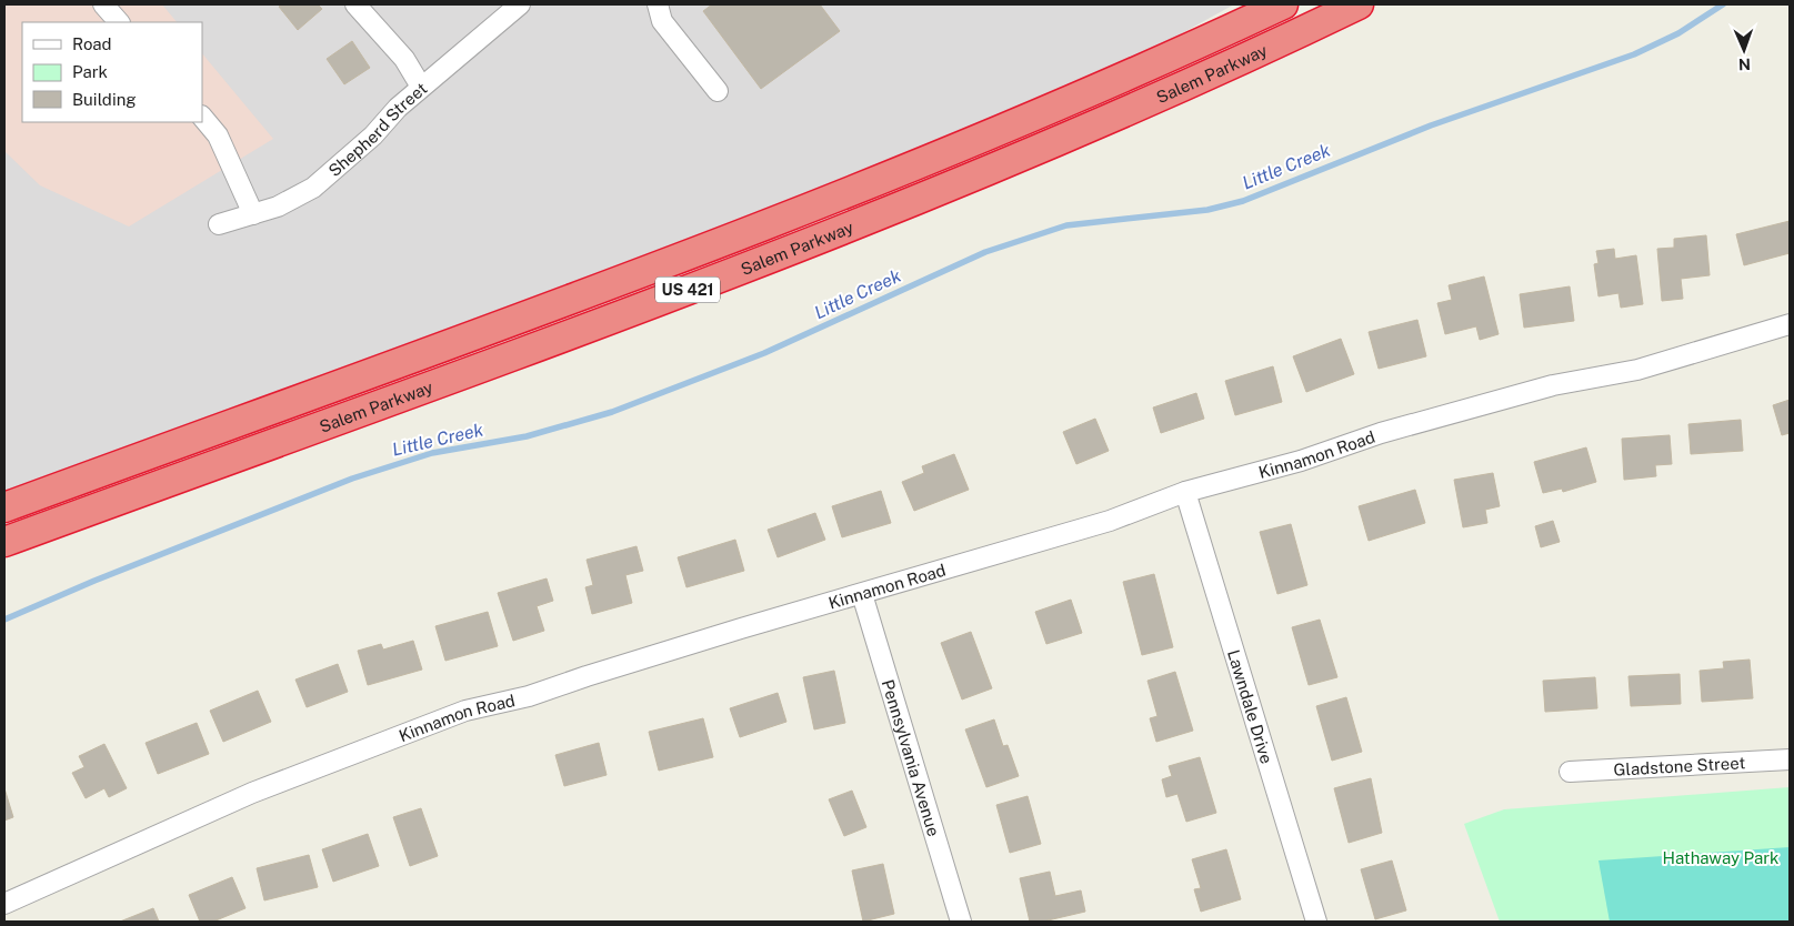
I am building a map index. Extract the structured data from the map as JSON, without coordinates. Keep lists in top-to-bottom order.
{
  "streets": {
    "highway": ["Salem Parkway", "US 421"],
    "street": [
      "Shepherd Street",
      "Kinnamon Road",
      "Lawndale Drive",
      "Pennsylvania Avenue",
      "Gladstone Street"
    ]
  },
  "crossings": [
    ["Kinnamon Road", "Lawndale Drive"],
    ["Kinnamon Road", "Pennsylvania Avenue"]
  ],
  "water": ["Little Creek"],
  "parks": ["Hathaway Park"],
  "legend": ["Road", "Park", "Building"],
  "north": "bottom"
}
